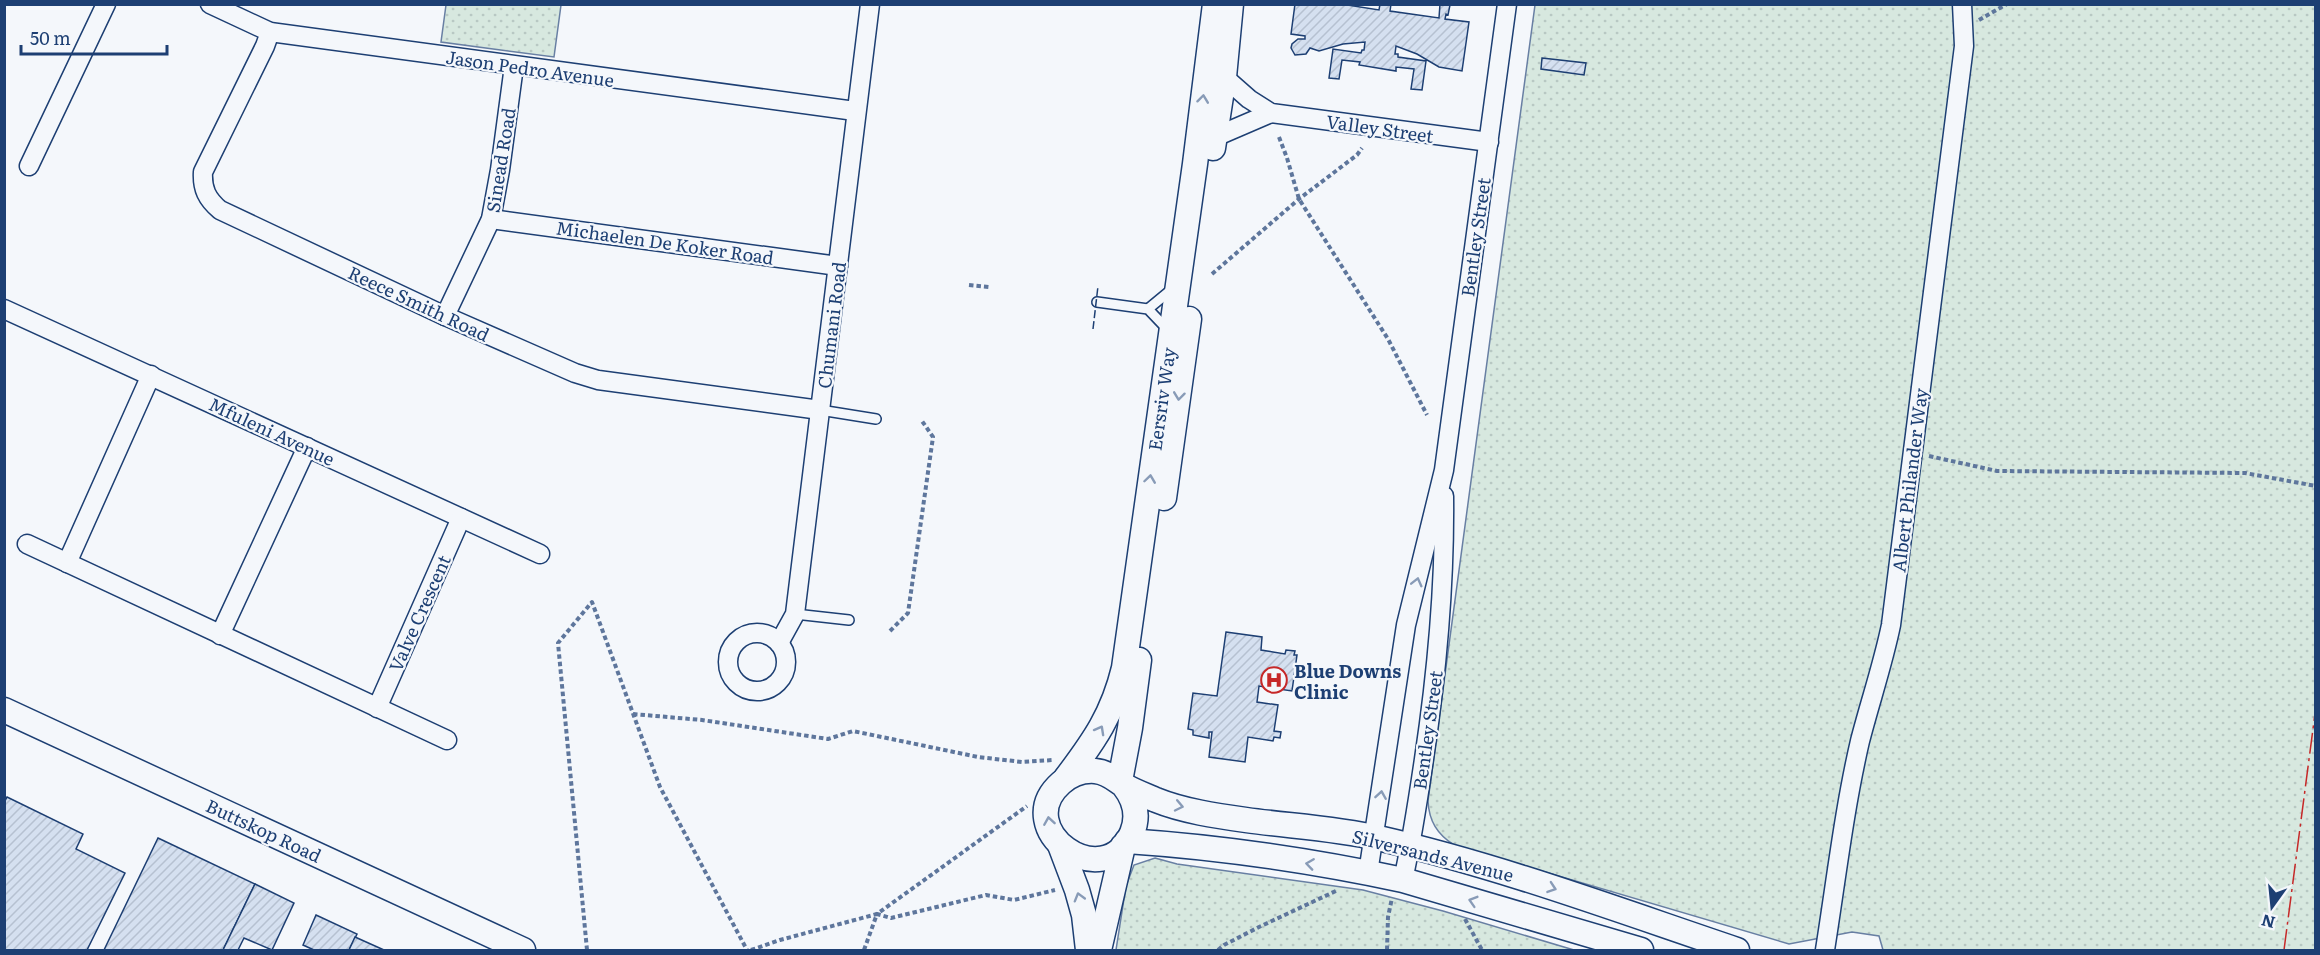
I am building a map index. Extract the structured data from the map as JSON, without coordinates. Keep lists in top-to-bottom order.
{
  "streets": {
    "main road": ["Eersriv Way", "Buttskop Road", "Silversands Avenue"],
    "street": [
      "Jason Pedro Avenue",
      "Valley Street",
      "Sinead Road",
      "Bentley Street",
      "Michaelen De Koker Road",
      "Reece Smith Road",
      "Chumani Road",
      "Mfuleni Avenue",
      "Albert Philander Way",
      "Valve Crescent"
    ]
  },
  "crossings": [
    ["Jason Pedro Avenue", "Sinead Road"],
    ["Jason Pedro Avenue", "Reece Smith Road"],
    ["Jason Pedro Avenue", "Chumani Road"],
    ["Valley Street", "Bentley Street"],
    ["Valley Street", "Eersriv Way"],
    ["Sinead Road", "Michaelen De Koker Road"],
    ["Sinead Road", "Reece Smith Road"],
    ["Bentley Street", "Silversands Avenue"],
    ["Michaelen De Koker Road", "Chumani Road"],
    ["Reece Smith Road", "Chumani Road"],
    ["Eersriv Way", "Silversands Avenue"],
    ["Mfuleni Avenue", "Valve Crescent"]
  ],
  "places": {
    "hospital": ["Blue Downs Clinic"]
  },
  "scale_bar": "50 m",
  "north": "bottom"
}
